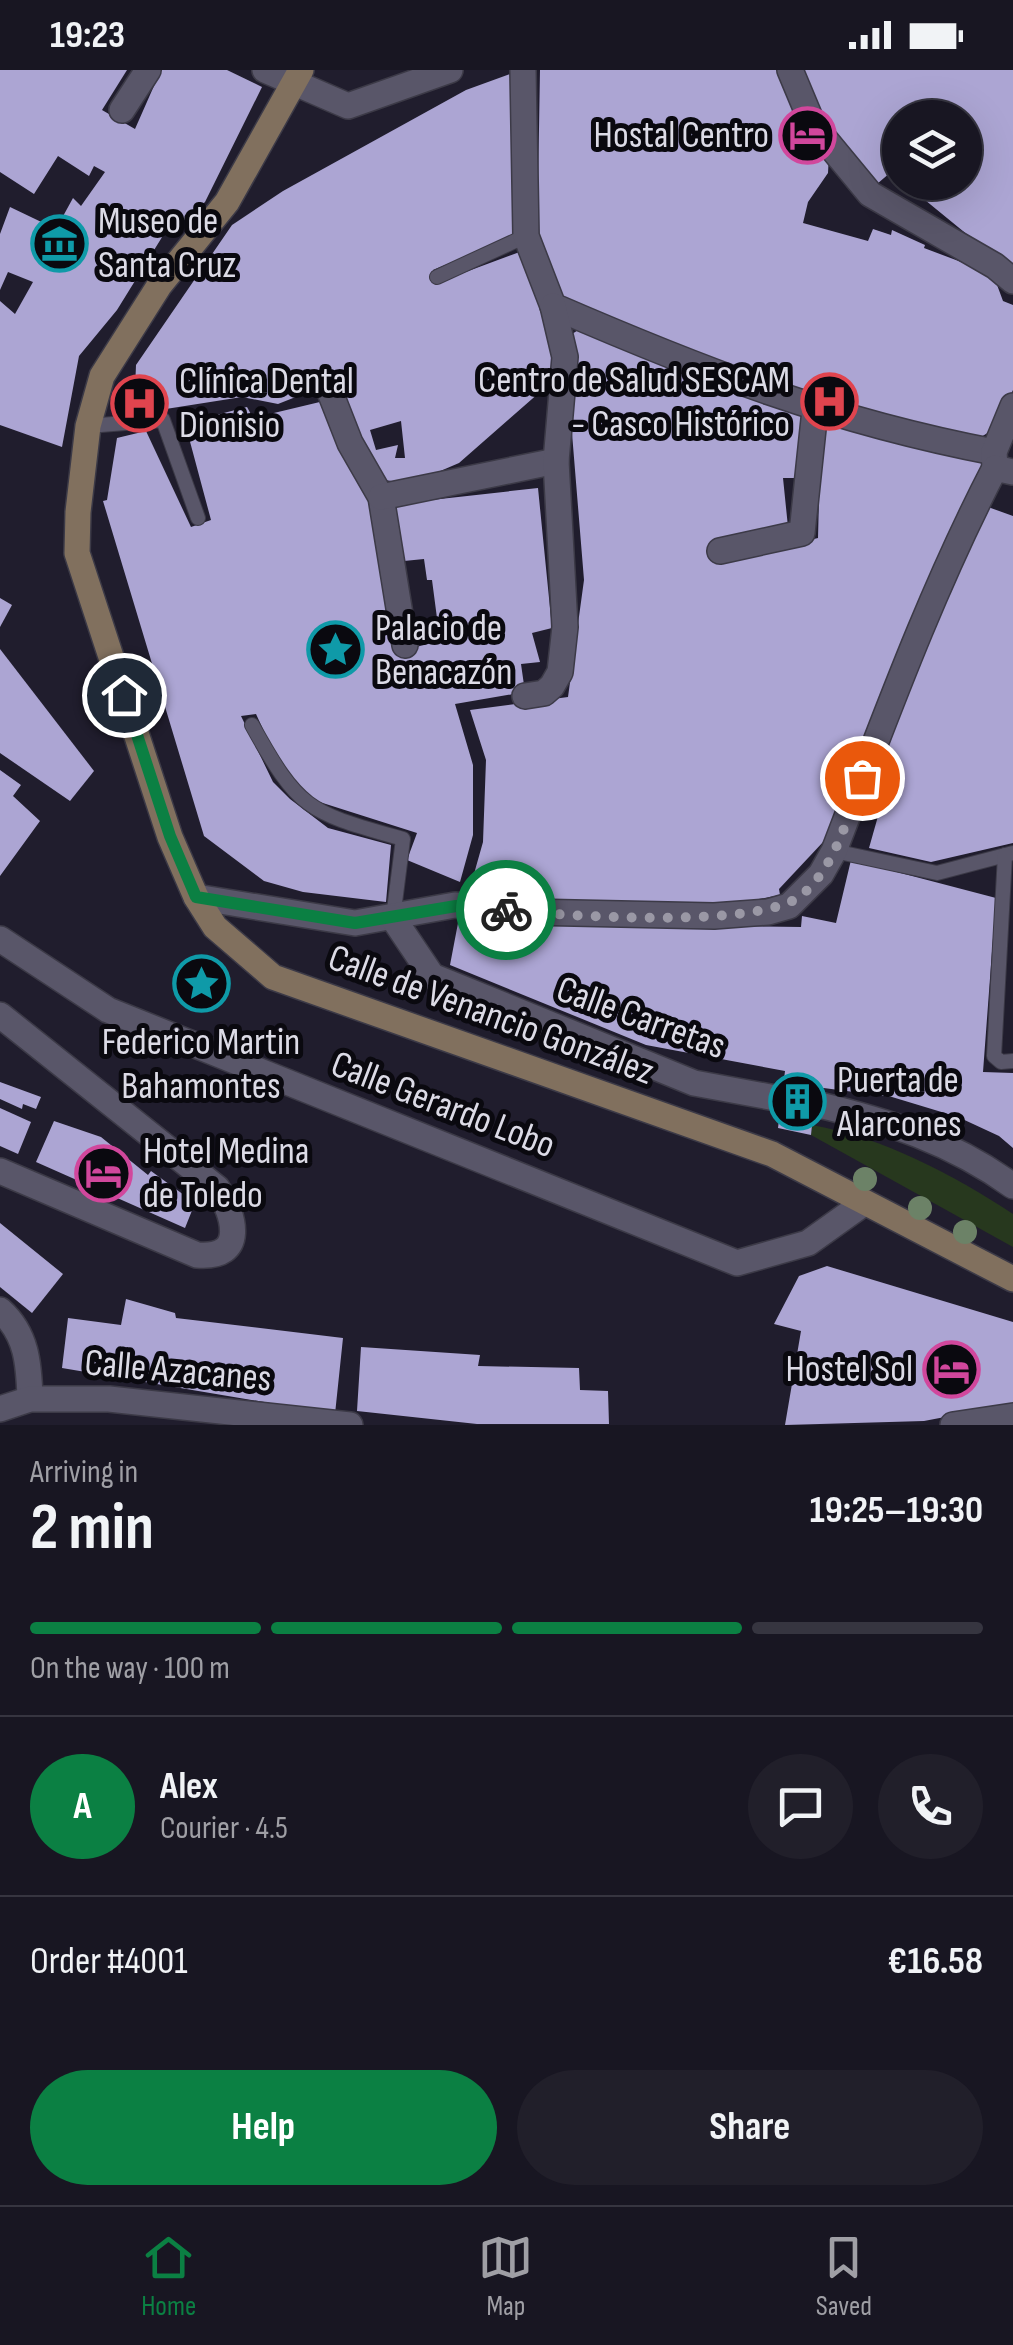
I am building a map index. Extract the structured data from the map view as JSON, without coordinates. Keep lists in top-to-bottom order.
{
  "streets": {
    "street": [
      "Calle de Venancio González",
      "Calle Carretas",
      "Calle Gerardo Lobo",
      "Calle Azacanes"
    ]
  },
  "crossings": [
    ["Calle de Venancio González", "Calle Gerardo Lobo"]
  ],
  "places": {
    "hotel": ["Hostal Centro", "Hotel Medina de Toledo", "Hostel Sol"],
    "museum": ["Museo de Santa Cruz"],
    "hospital": ["Centro de Salud SESCAM - Casco Histórico", "Clínica Dental Dionisio"],
    "place": ["Palacio de Benacazón", "Federico Martin Bahamontes"],
    "building": ["Puerta de Alarcones"]
  },
  "page": {
    "status": "19:23",
    "heading": ["2 min", "Arriving in", "19:25–19:30"],
    "panel": [
      "Alex",
      "Courier · 4.5",
      "Order #4001",
      "€16.58"
    ],
    "bar": "On the way · 100 m",
    "round": "A",
    "buttons": ["Help", "Share"],
    "tabs": ["Home", "Map", "Saved"]
  }
}
